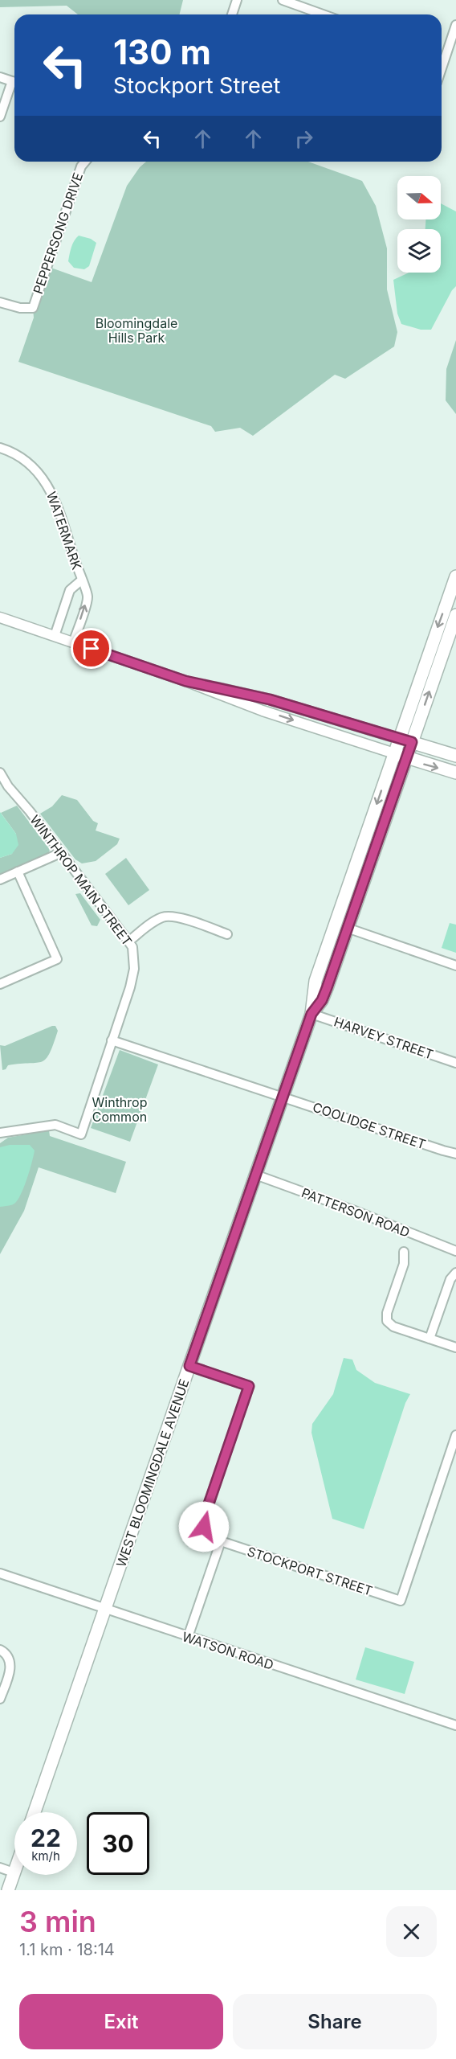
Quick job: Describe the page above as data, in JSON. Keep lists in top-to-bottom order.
{
  "streets": {
    "main road": ["WEST BLOOMINGDALE AVENUE"],
    "street": [
      "PEPPERSONG DRIVE",
      "WATERMARK",
      "WINTHROP MAIN STREET",
      "HARVEY STREET",
      "COOLIDGE STREET",
      "PATTERSON ROAD",
      "STOCKPORT STREET",
      "WATSON ROAD"
    ]
  },
  "crossings": [
    ["WINTHROP MAIN STREET", "COOLIDGE STREET"],
    ["HARVEY STREET", "WEST BLOOMINGDALE AVENUE"],
    ["COOLIDGE STREET", "WEST BLOOMINGDALE AVENUE"],
    ["PATTERSON ROAD", "WEST BLOOMINGDALE AVENUE"],
    ["WEST BLOOMINGDALE AVENUE", "STOCKPORT STREET"],
    ["WEST BLOOMINGDALE AVENUE", "WATSON ROAD"]
  ],
  "parks": ["Bloomingdale Hills Park", "Winthrop Common"],
  "north": "right",
  "page": {
    "turn": ["130 m", "Stockport Street"],
    "speed": "22 km/h",
    "limit": "30",
    "heading": ["3 min", "1.1 km · 18:14"],
    "buttons": ["Exit", "Share"]
  }
}
